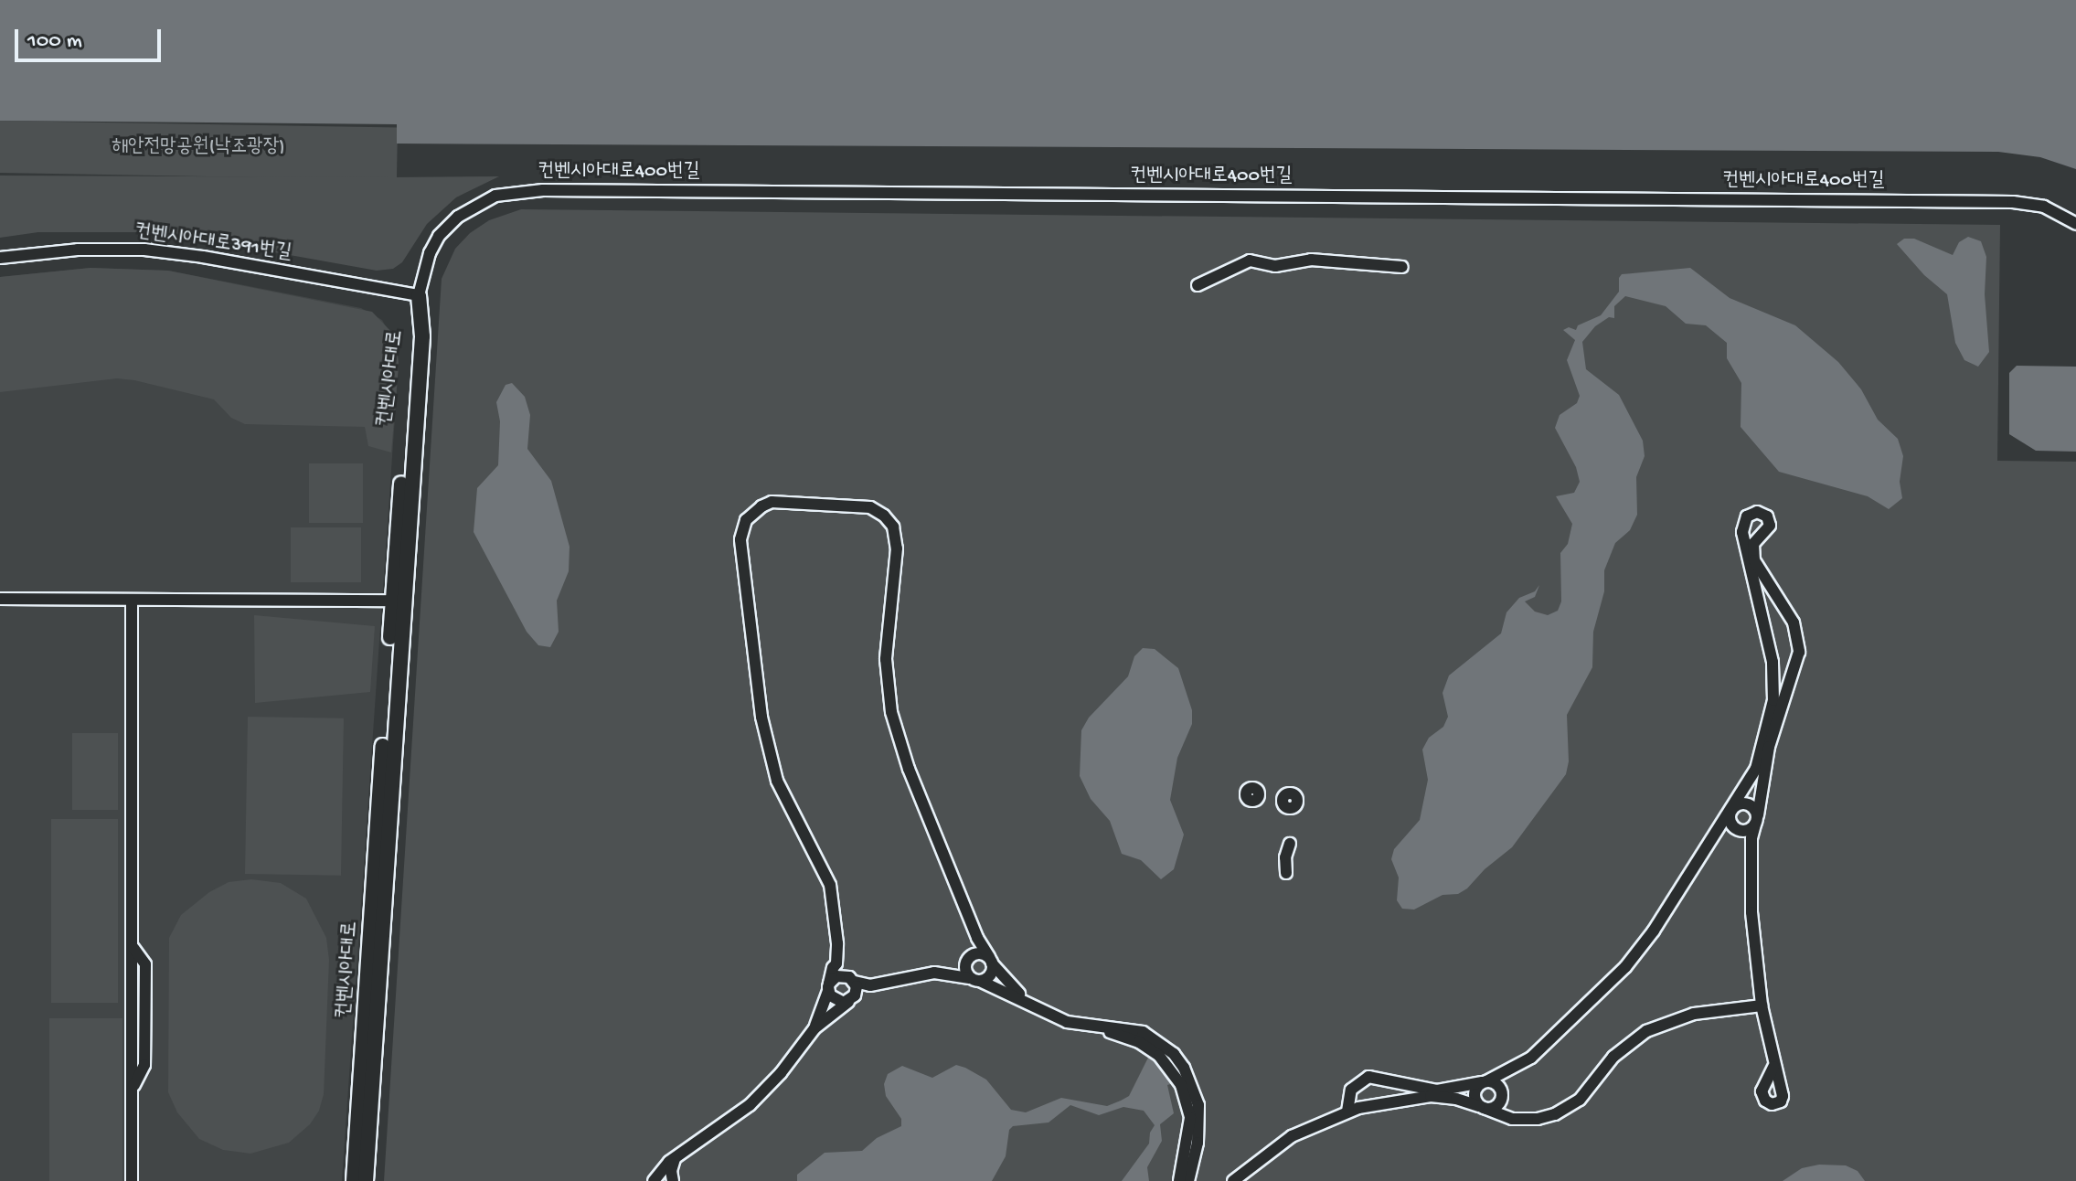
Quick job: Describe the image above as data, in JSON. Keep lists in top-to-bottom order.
{
  "streets": {
    "main road": ["컨벤시아대로"],
    "street": ["컨벤시아대로400번길", "컨벤시아대로391번길"]
  },
  "crossings": [
    ["컨벤시아대로400번길", "컨벤시아대로391번길"]
  ],
  "parks": ["해안전망공원(낙조광장)"],
  "scale_bar": "100 m"
}
